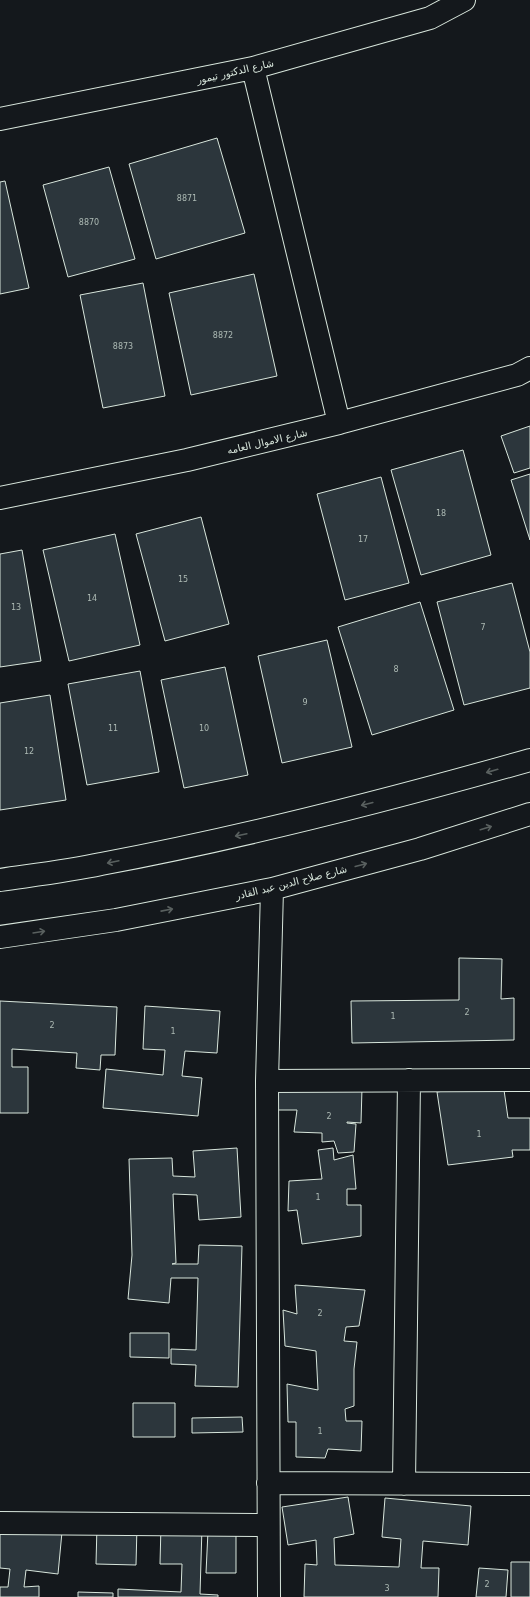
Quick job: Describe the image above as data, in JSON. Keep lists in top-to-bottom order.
{
  "streets": {
    "street": ["شارع الدكتور تيمور", "شارع الاموال العامه", "شارع صلاح الدين عبد القادر"]
  },
  "house_numbers": [
    "8871",
    "8870",
    "8872",
    "8873",
    "18",
    "17",
    "15",
    "14",
    "13",
    "7",
    "8",
    "9",
    "11",
    "10",
    "12",
    "2",
    "1",
    "2",
    "1",
    "2",
    "1",
    "1",
    "2",
    "1",
    "2",
    "3"
  ]
}
